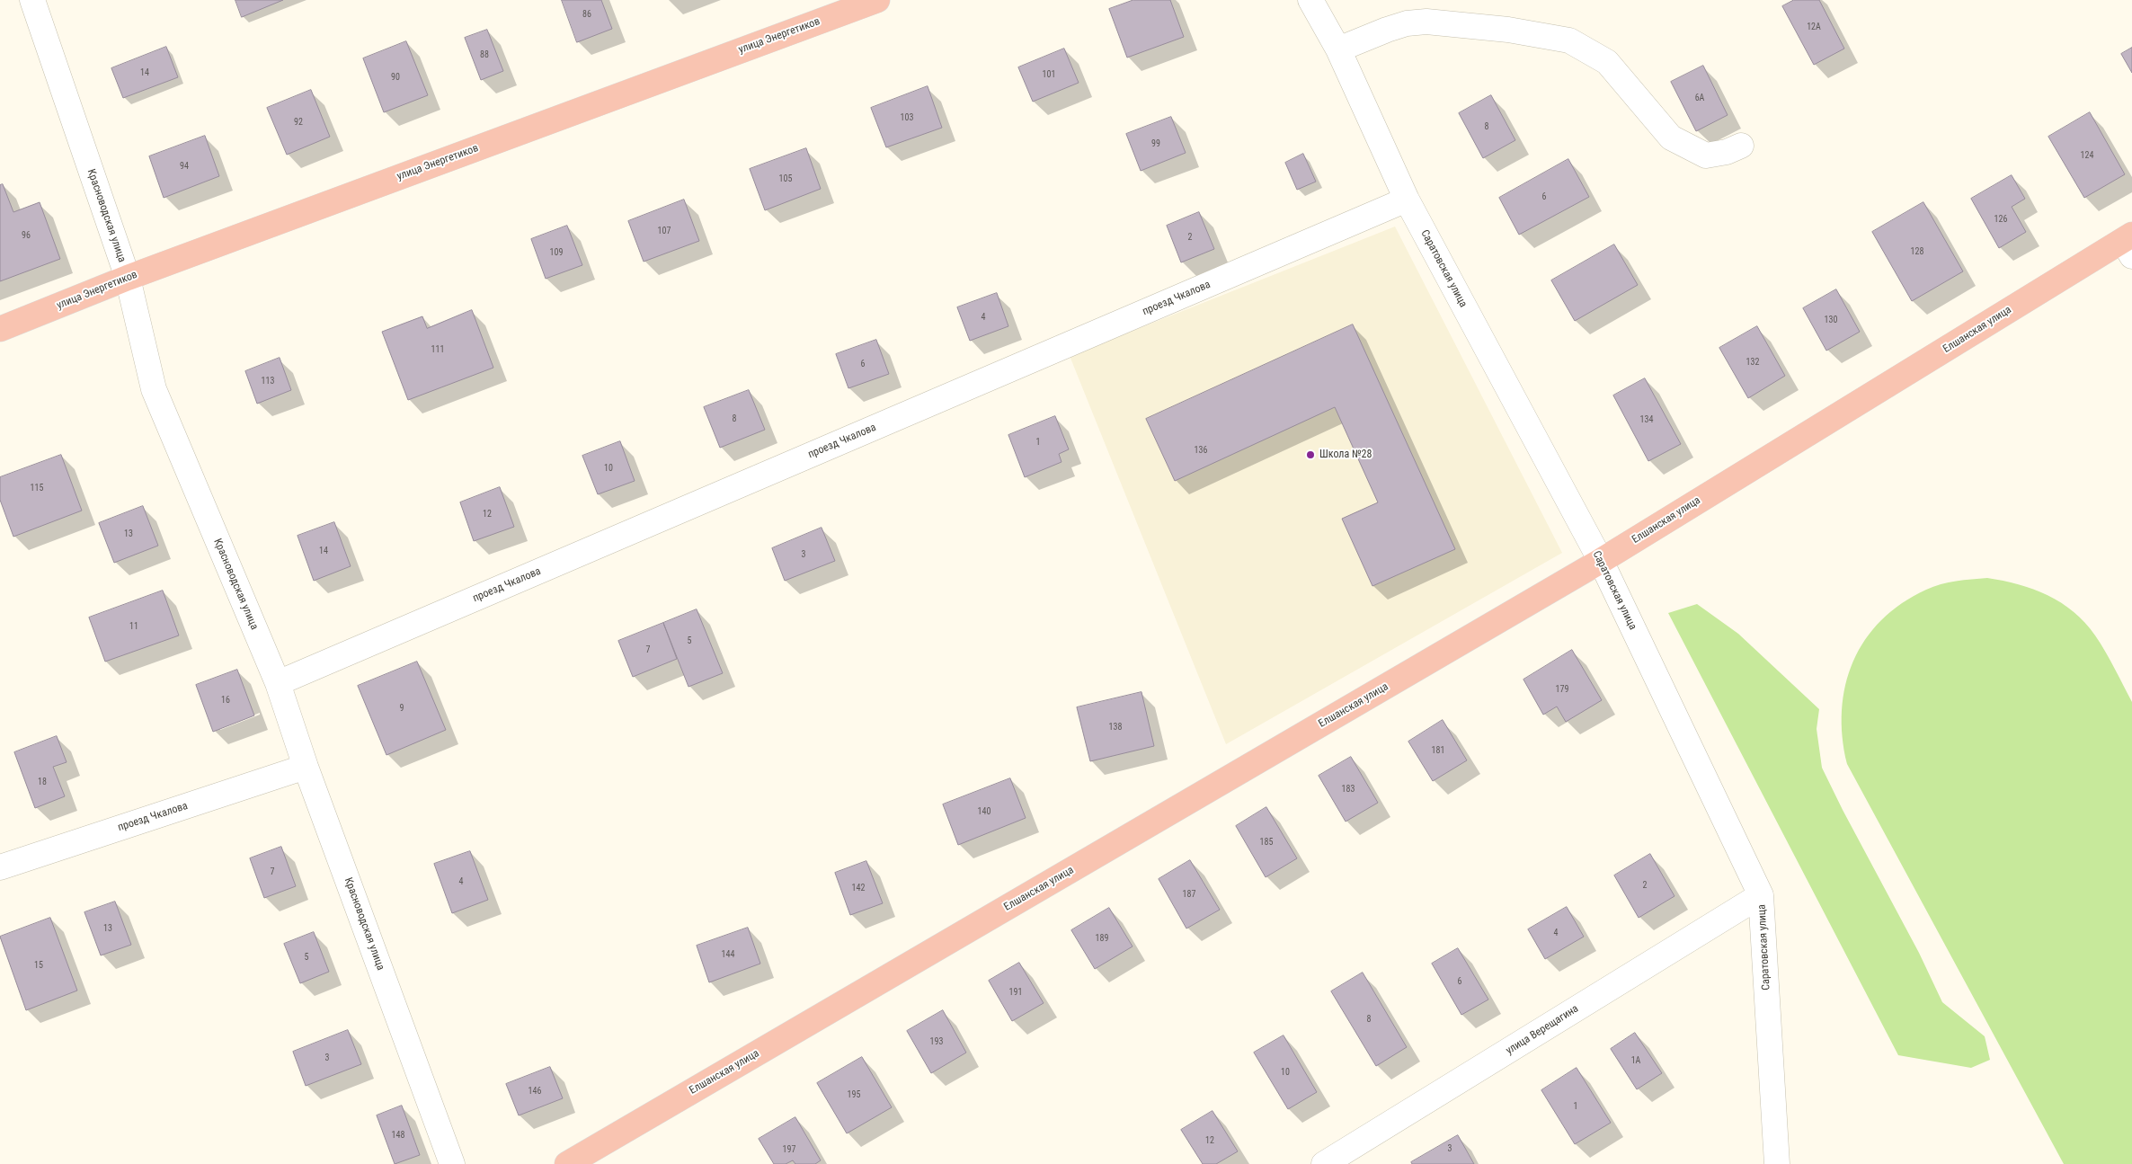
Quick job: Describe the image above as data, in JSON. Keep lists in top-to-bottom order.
{
  "streets": {
    "main road": ["улица Энергетиков", "Елшанская улица"],
    "street": [
      "Красноводская улица",
      "Саратовская улица",
      "проезд Чкалова",
      "улица Верещагина"
    ]
  },
  "crossings": [
    ["улица Энергетиков", "Красноводская улица"],
    ["Красноводская улица", "проезд Чкалова"],
    ["Саратовская улица", "проезд Чкалова"],
    ["Саратовская улица", "Елшанская улица"],
    ["Саратовская улица", "улица Верещагина"]
  ],
  "places": ["Школа №28"],
  "house_numbers": [
    "86",
    "12А",
    "88",
    "14",
    "101",
    "90",
    "6А",
    "103",
    "92",
    "8",
    "99",
    "124",
    "94",
    "105",
    "6",
    "126",
    "107",
    "96",
    "2",
    "128",
    "109",
    "4",
    "130",
    "111",
    "132",
    "6",
    "113",
    "8",
    "134",
    "1",
    "136",
    "10",
    "115",
    "12",
    "13",
    "14",
    "3",
    "11",
    "5",
    "7",
    "179",
    "16",
    "9",
    "138",
    "181",
    "18",
    "183",
    "140",
    "185",
    "7",
    "4",
    "2",
    "142",
    "187",
    "13",
    "4",
    "189",
    "144",
    "5",
    "15",
    "6",
    "191",
    "8",
    "193",
    "3",
    "1А",
    "10",
    "146",
    "195",
    "1",
    "148",
    "12",
    "3",
    "197"
  ]
}
